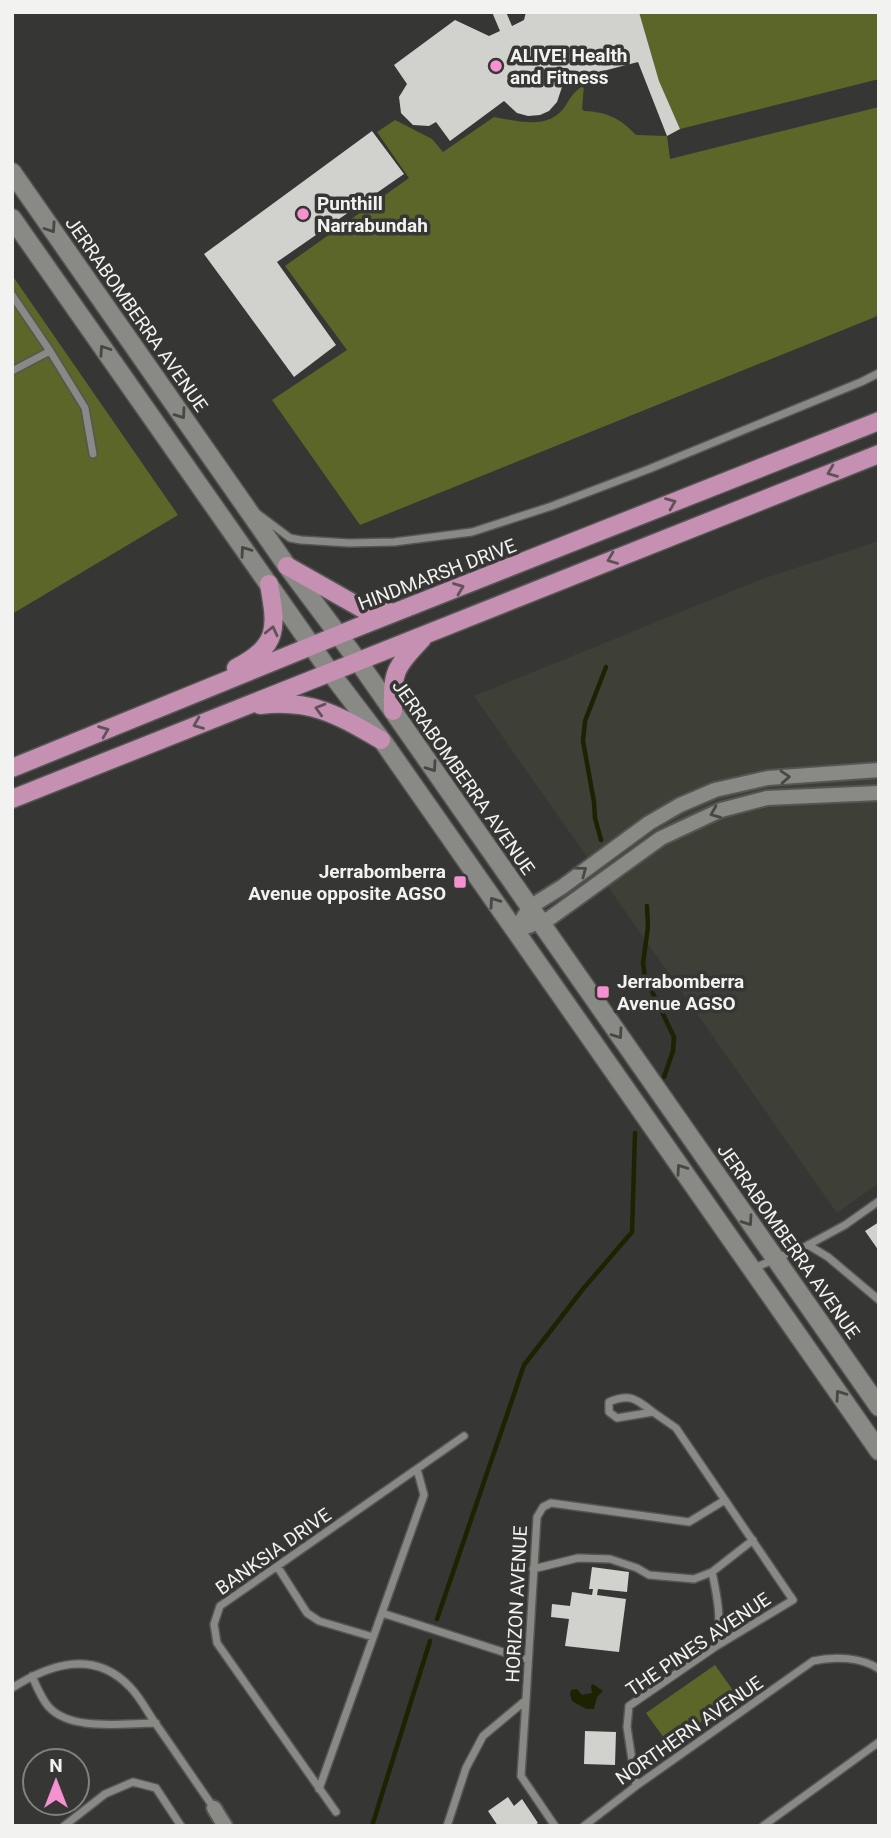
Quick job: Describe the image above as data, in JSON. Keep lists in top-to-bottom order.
{
  "streets": {
    "main road": ["HINDMARSH DRIVE"],
    "street": ["JERRABOMBERRA AVENUE"],
    "lane": [
      "BANKSIA DRIVE",
      "HORIZON AVENUE",
      "THE PINES AVENUE",
      "NORTHERN AVENUE"
    ]
  },
  "crossings": [
    ["JERRABOMBERRA AVENUE", "HINDMARSH DRIVE"],
    ["HORIZON AVENUE", "THE PINES AVENUE"],
    ["THE PINES AVENUE", "NORTHERN AVENUE"]
  ],
  "places": {
    "other": ["ALIVE! Health and Fitness", "Punthill Narrabundah"],
    "transit": ["Jerrabomberra Avenue opposite AGSO", "Jerrabomberra Avenue AGSO"]
  },
  "north": "top"
}
